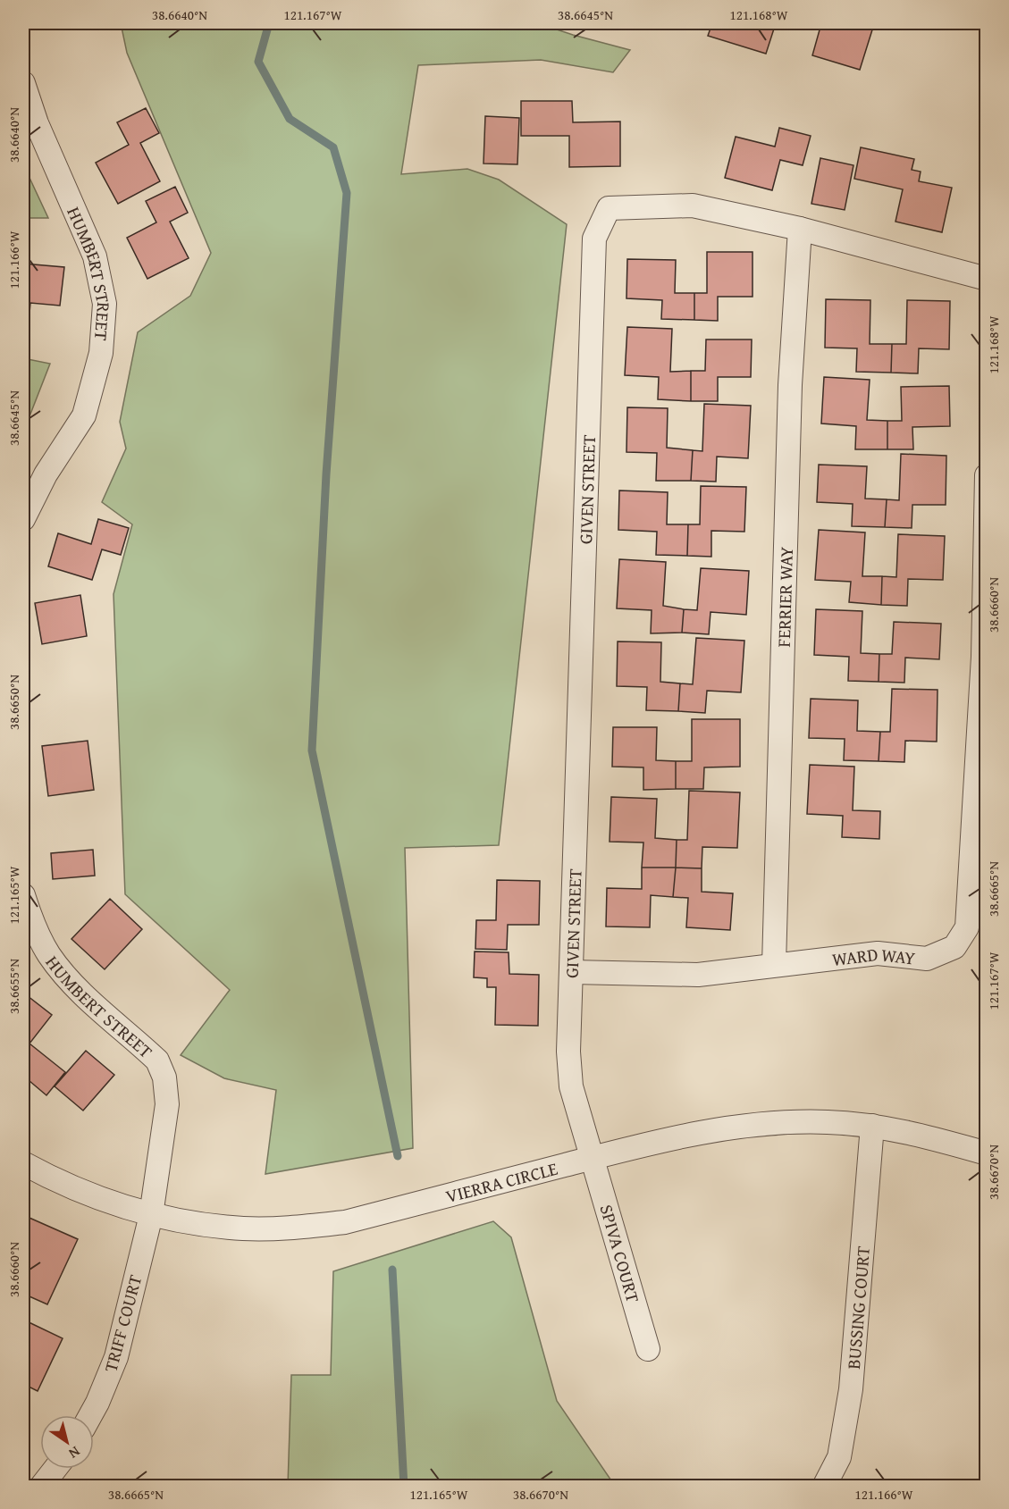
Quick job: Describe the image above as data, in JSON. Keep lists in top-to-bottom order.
{
  "streets": {
    "street": [
      "HUMBERT STREET",
      "GIVEN STREET",
      "FERRIER WAY",
      "WARD WAY",
      "VIERRA CIRCLE",
      "SPIVA COURT",
      "BUSSING COURT",
      "TRIFF COURT"
    ]
  },
  "crossings": [
    ["HUMBERT STREET", "VIERRA CIRCLE"],
    ["HUMBERT STREET", "TRIFF COURT"],
    ["GIVEN STREET", "FERRIER WAY"],
    ["GIVEN STREET", "WARD WAY"],
    ["GIVEN STREET", "VIERRA CIRCLE"],
    ["GIVEN STREET", "SPIVA COURT"],
    ["FERRIER WAY", "WARD WAY"],
    ["VIERRA CIRCLE", "SPIVA COURT"],
    ["VIERRA CIRCLE", "BUSSING COURT"],
    ["VIERRA CIRCLE", "TRIFF COURT"]
  ],
  "north": "bottom right",
  "coordinates": [
    "38.6640°N",
    "121.167°W",
    "38.6645°N",
    "121.168°W",
    "121.166°W",
    "38.6660°N",
    "38.6650°N",
    "38.6665°N",
    "121.165°W",
    "38.6655°N",
    "38.6670°N"
  ]
}
